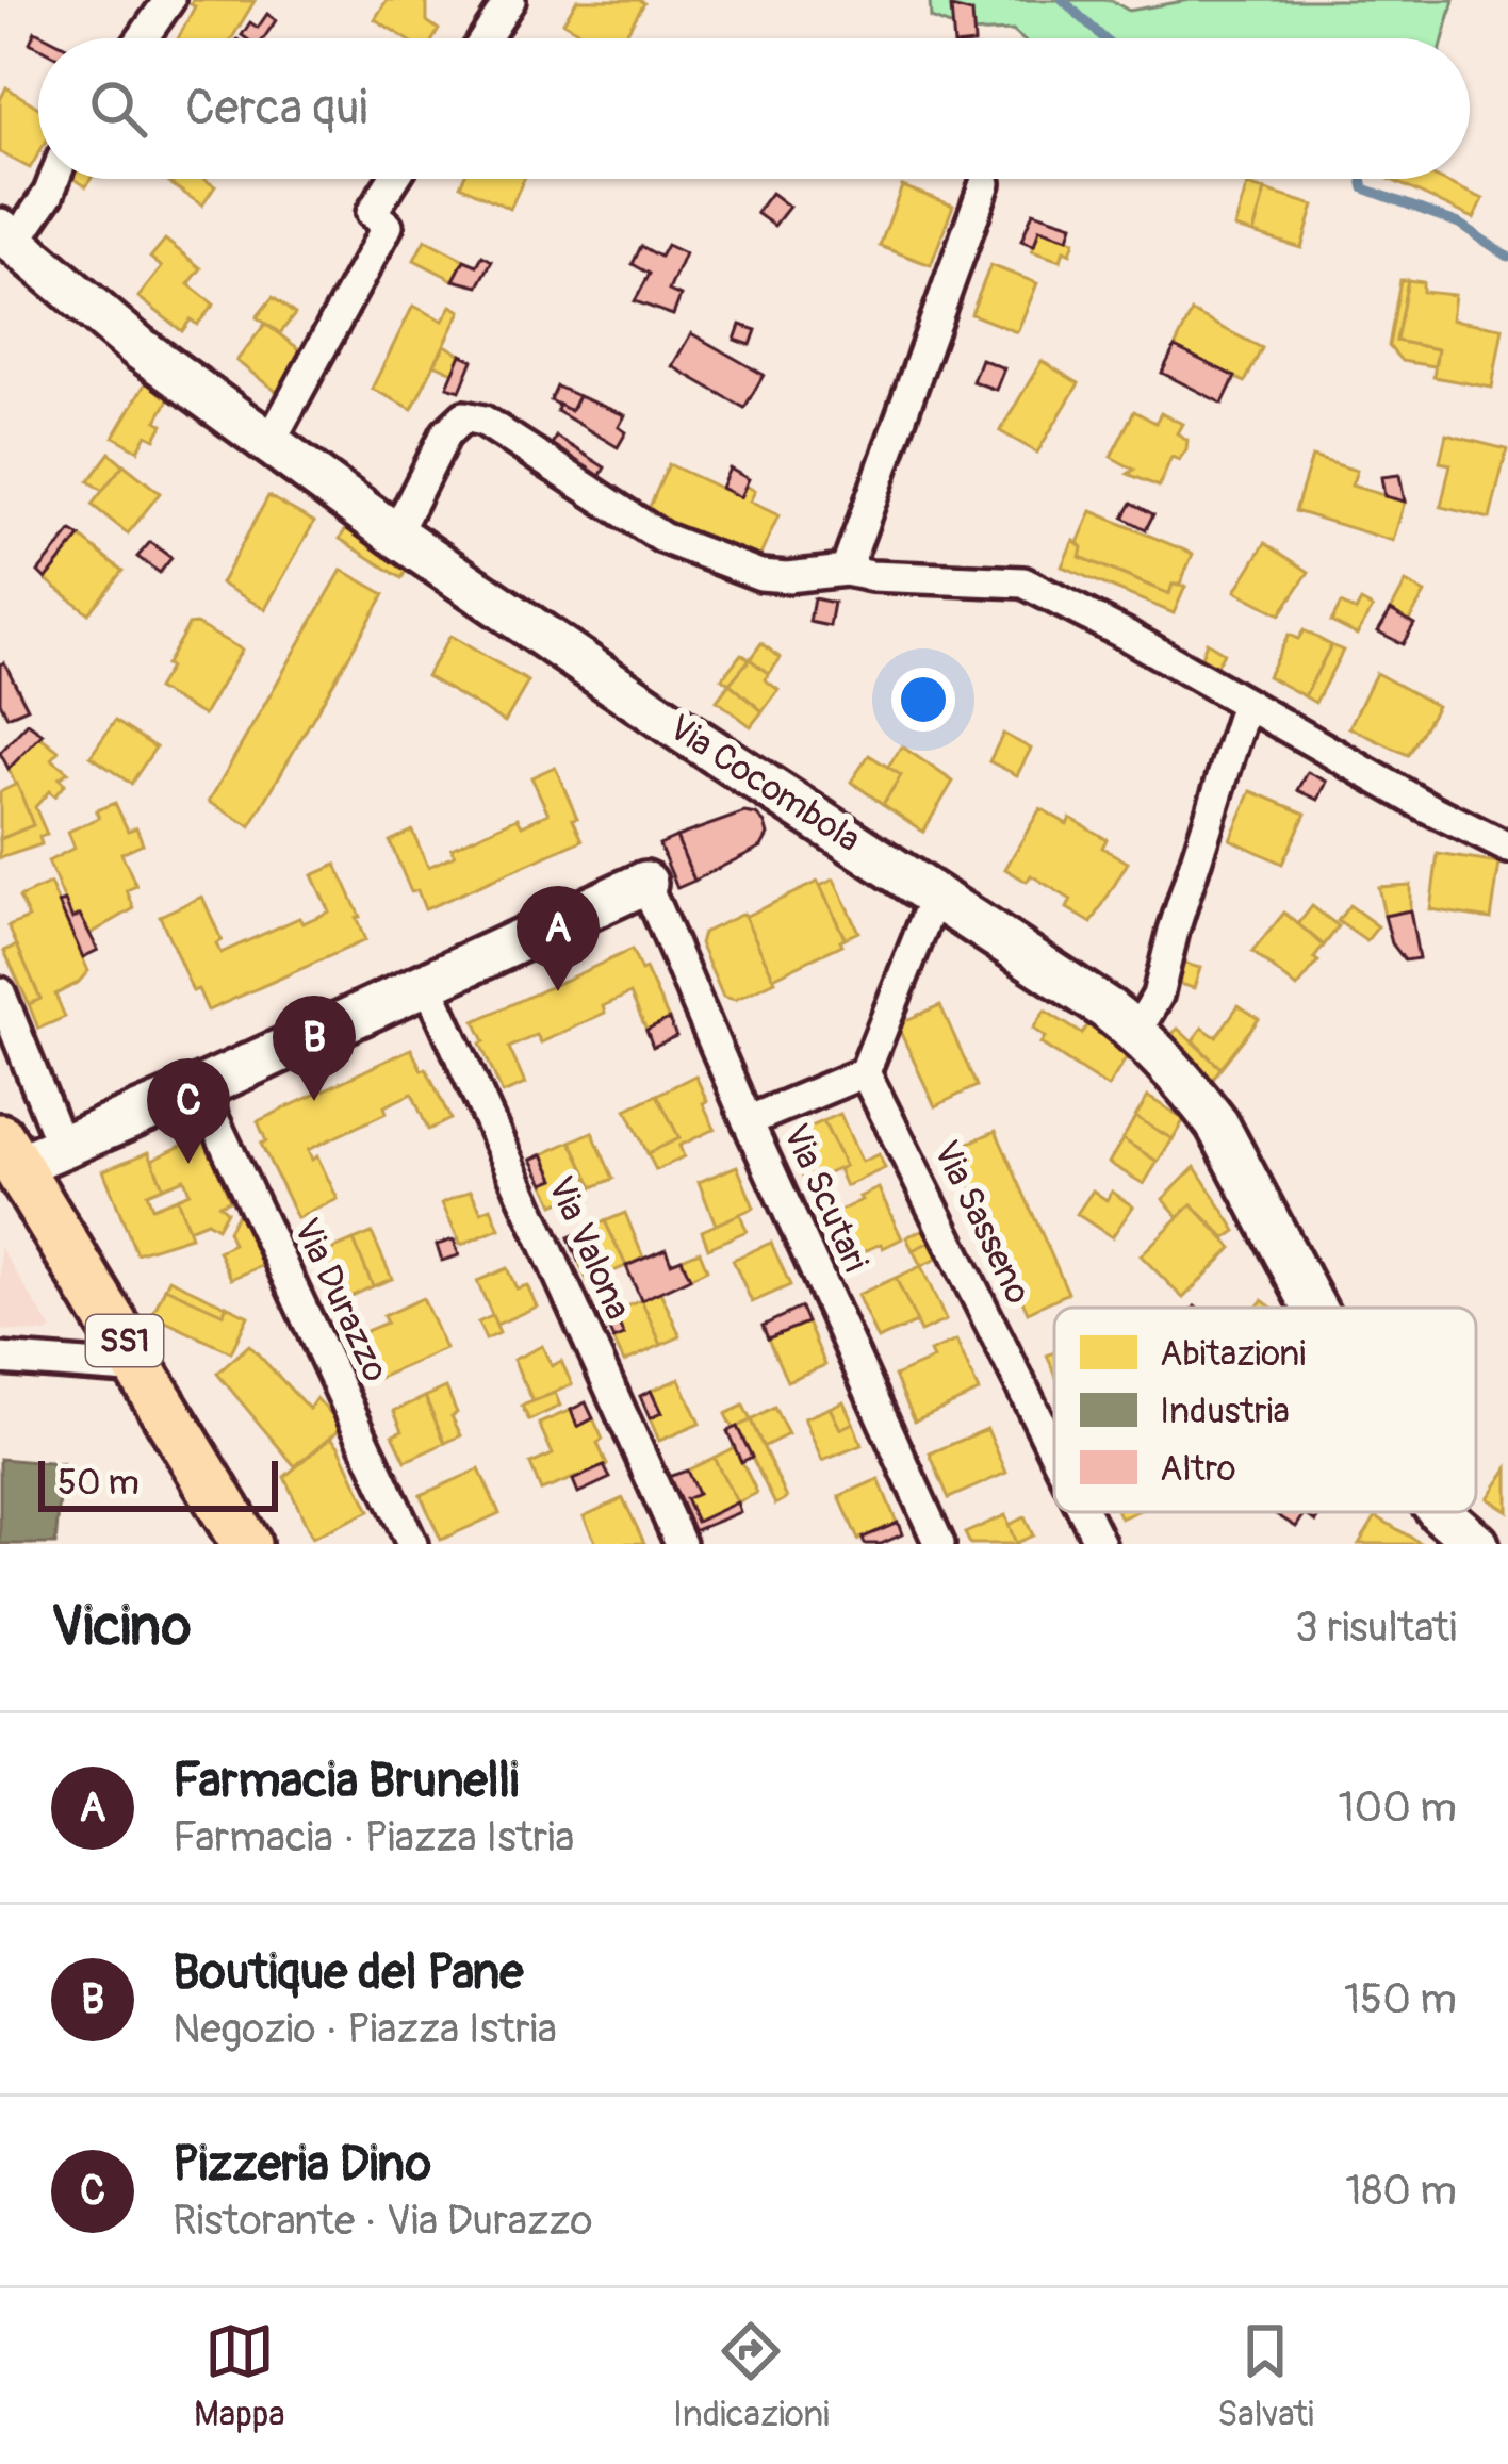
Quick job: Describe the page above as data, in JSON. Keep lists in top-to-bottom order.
{
  "streets": {
    "main road": ["SS1"],
    "street": [
      "Via Cocombola",
      "Via Scutari",
      "Via Sasseno",
      "Via Valona",
      "Via Durazzo"
    ]
  },
  "legend": ["Abitazioni", "Industria", "Altro"],
  "scale_bar": "50 m",
  "page": {
    "search": "Cerca qui",
    "pins": ["A", "B", "C"],
    "scale": "50 m",
    "heading": ["Vicino", "3 risultati"],
    "list": [
      {
        "mark": "A",
        "name": "Farmacia Brunelli",
        "note": "Farmacia · Piazza Istria",
        "value": "100 m"
      },
      {
        "mark": "B",
        "name": "Boutique del Pane",
        "note": "Negozio · Piazza Istria",
        "value": "150 m"
      },
      {
        "mark": "C",
        "name": "Pizzeria Dino",
        "note": "Ristorante · Via Durazzo",
        "value": "180 m"
      }
    ],
    "nav": ["Mappa", "Indicazioni", "Salvati"]
  }
}
